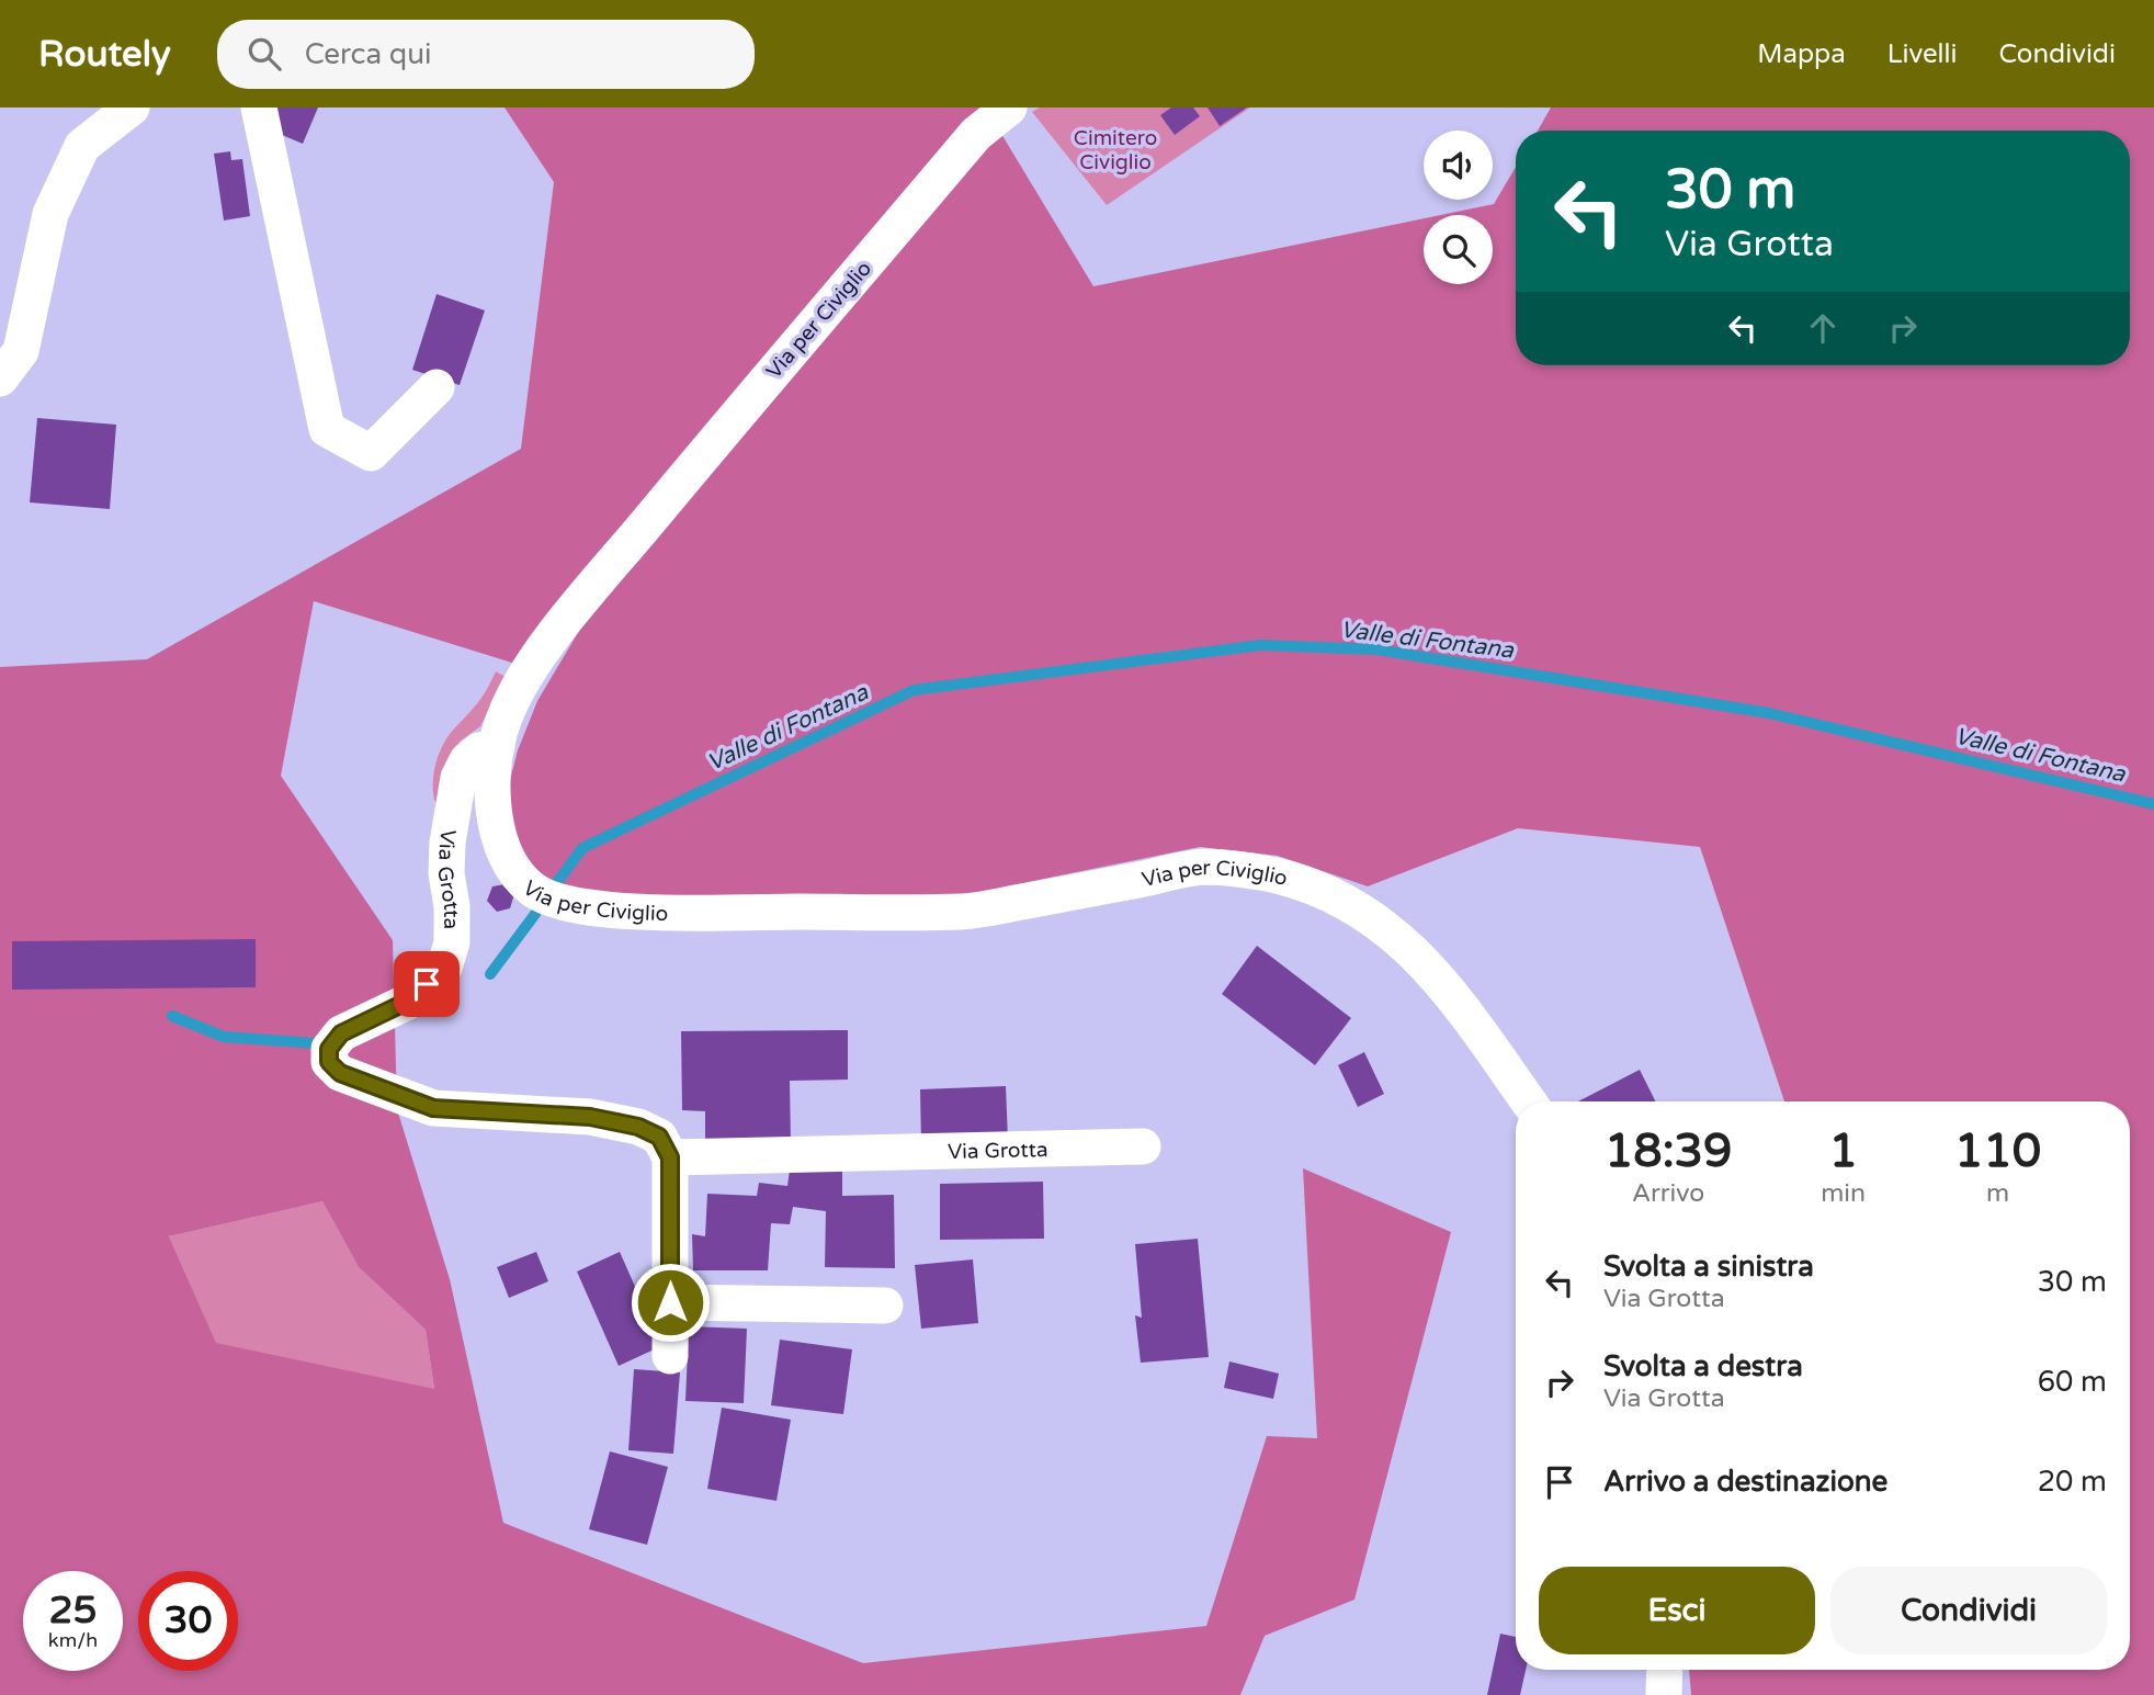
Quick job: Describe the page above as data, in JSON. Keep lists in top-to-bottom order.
{
  "streets": {
    "street": ["Via per Civiglio", "Via Grotta"]
  },
  "crossings": [
    ["Via per Civiglio", "Via Grotta"]
  ],
  "water": ["Valle di Fontana"],
  "parks": ["Cimitero Civiglio"],
  "page": {
    "header": "Routely",
    "search": "Cerca qui",
    "nav": ["Mappa", "Livelli", "Condividi"],
    "turn": ["30 m", "Via Grotta"],
    "eta": [
      "18:39",
      "Arrivo",
      "1",
      "min",
      "110",
      "m"
    ],
    "list": [
      {
        "name": "Svolta a sinistra",
        "note": "Via Grotta",
        "value": "30 m"
      },
      {
        "name": "Svolta a destra",
        "note": "Via Grotta",
        "value": "60 m"
      },
      {
        "name": "Arrivo a destinazione",
        "value": "20 m"
      }
    ],
    "buttons": ["Esci", "Condividi"],
    "speed": "25 km/h",
    "limit": "30"
  }
}
